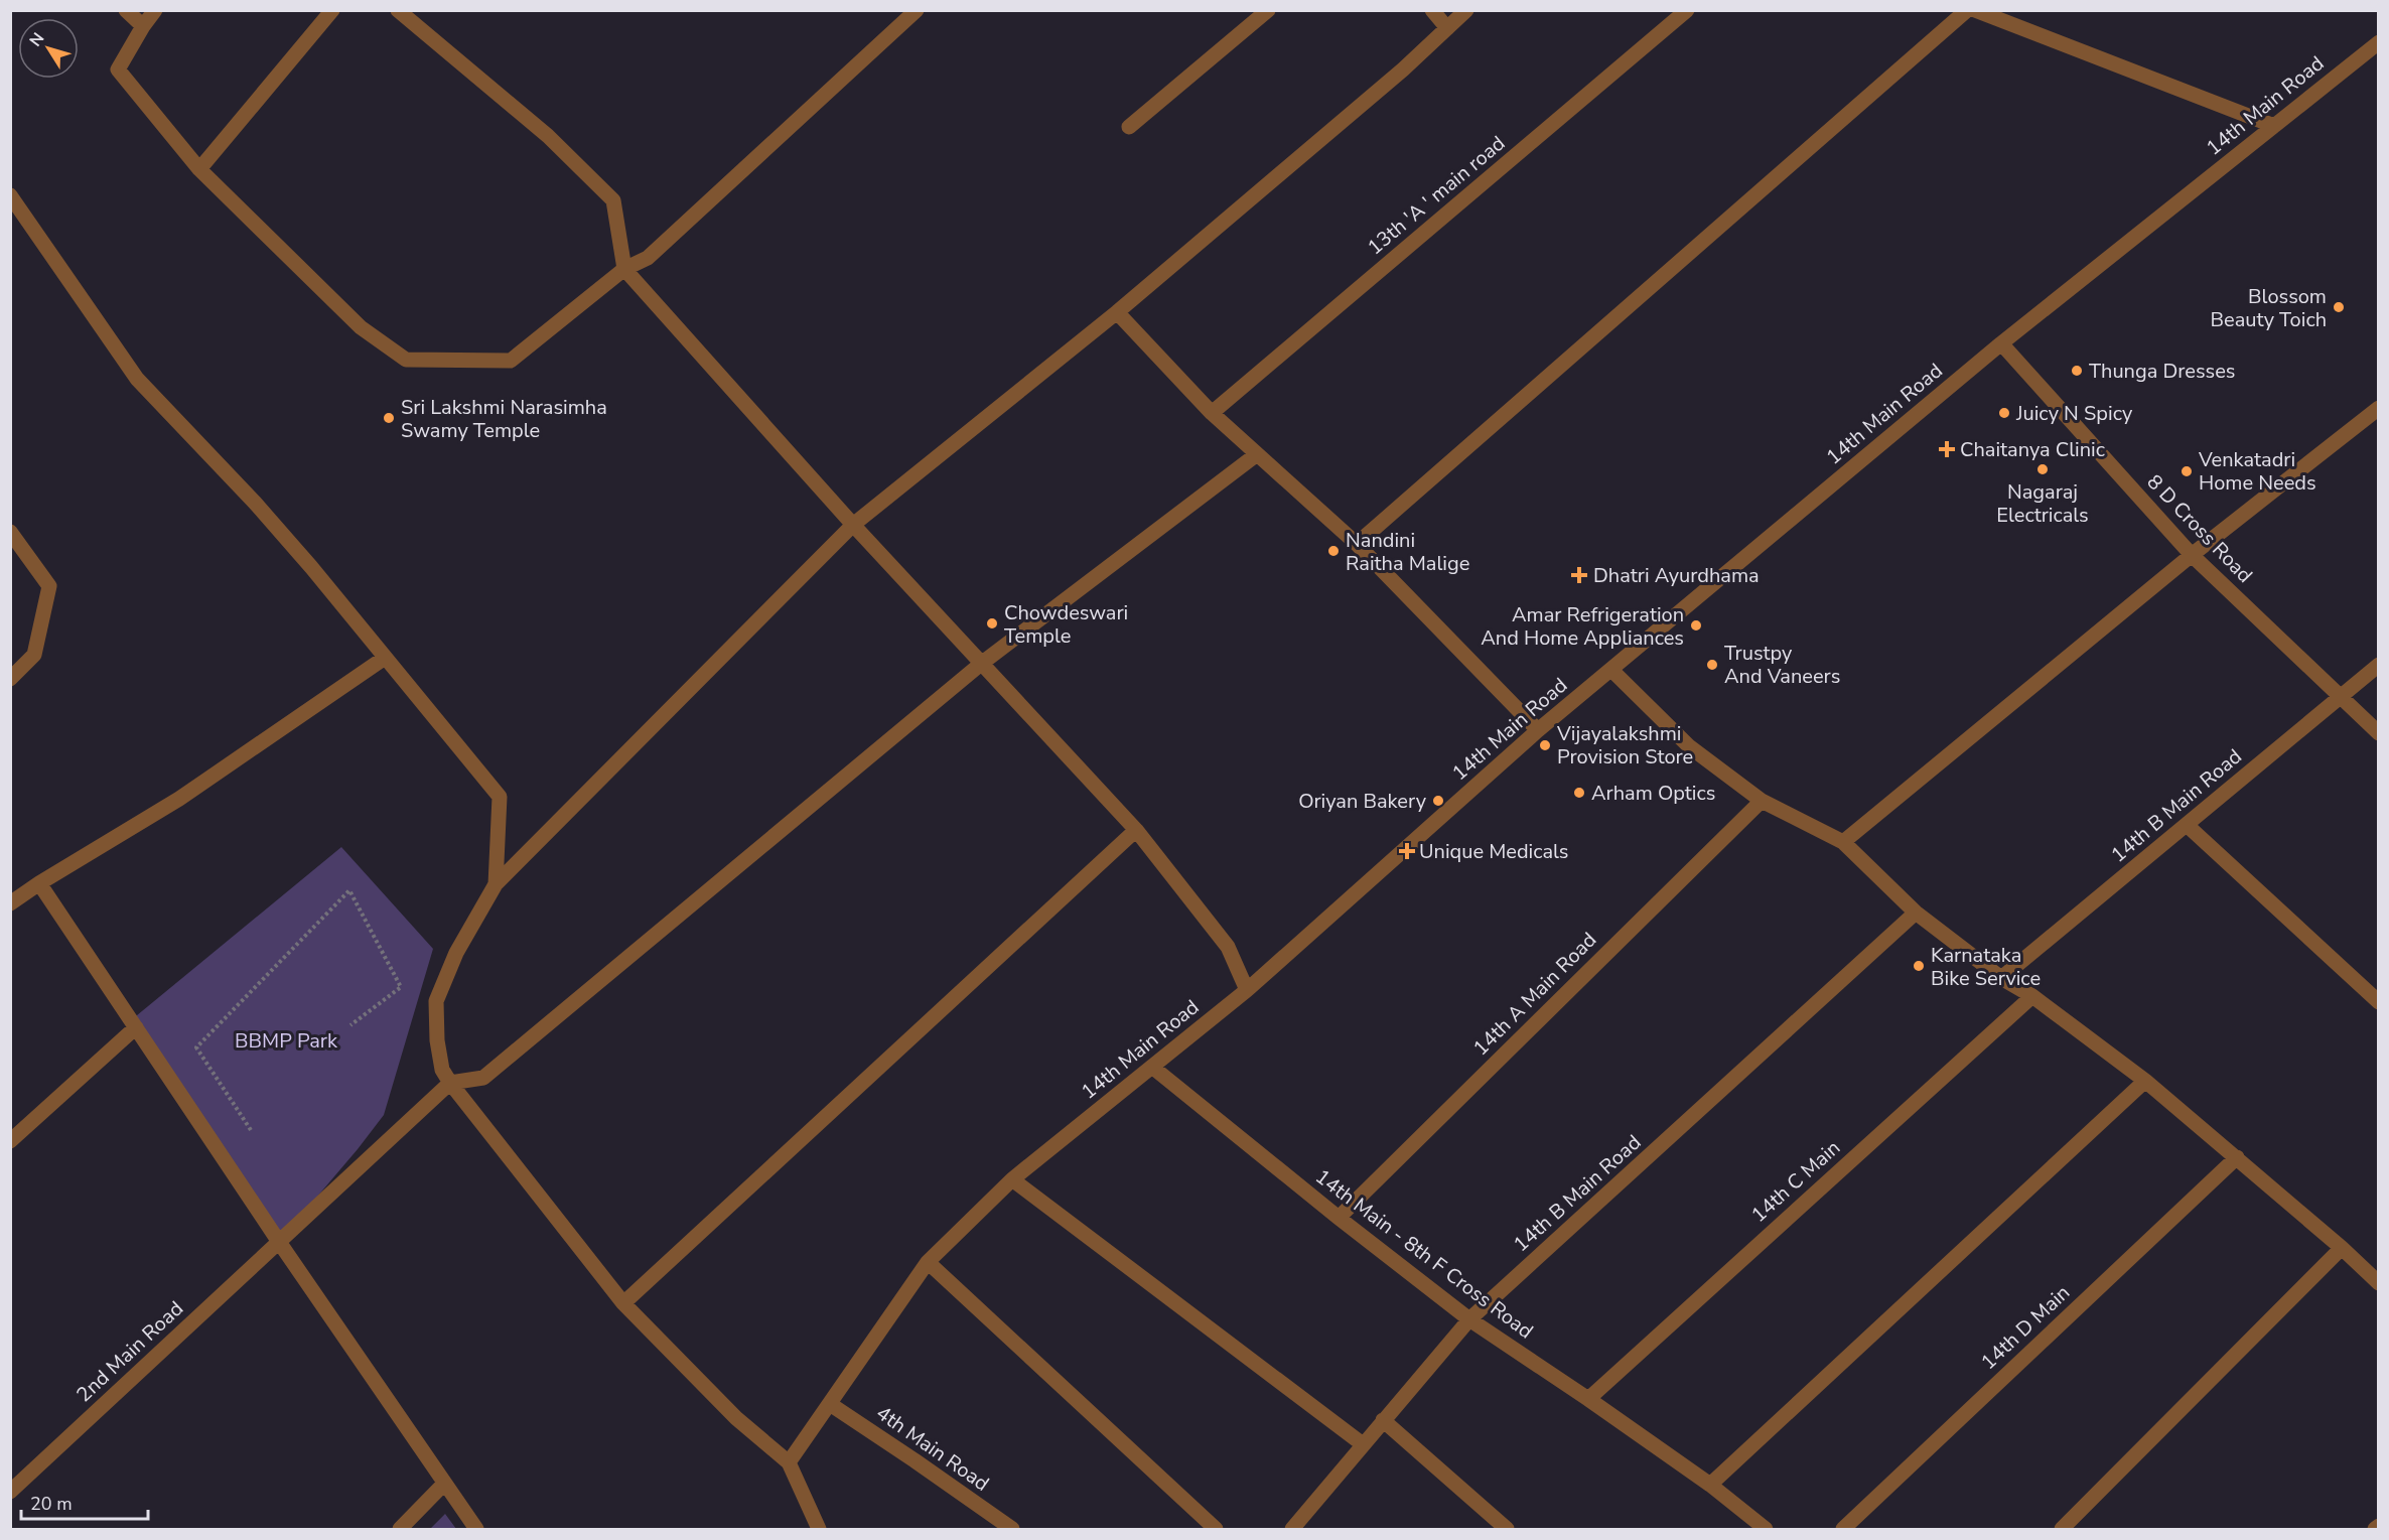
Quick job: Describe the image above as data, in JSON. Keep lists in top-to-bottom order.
{
  "streets": {
    "street": [
      "14th Main Road",
      "13th 'A ' main road",
      "8 D Cross Road",
      "14th B Main Road",
      "14th A Main Road",
      "14th C Main",
      "14th Main - 8th F Cross Road",
      "14th D Main",
      "2nd Main Road",
      "4th Main Road"
    ]
  },
  "crossings": [
    ["14th Main Road", "8 D Cross Road"],
    ["14th Main Road", "14th Main - 8th F Cross Road"],
    ["14th Main Road", "4th Main Road"],
    ["8 D Cross Road", "14th B Main Road"],
    ["14th B Main Road", "14th Main - 8th F Cross Road"],
    ["14th A Main Road", "14th Main - 8th F Cross Road"],
    ["14th C Main", "14th Main - 8th F Cross Road"]
  ],
  "parks": ["BBMP Park"],
  "places": {
    "other": [
      "Blossom Beauty Toich",
      "Thunga Dresses",
      "Juicy N Spicy",
      "Sri Lakshmi Narasimha Swamy Temple",
      "Nagaraj Electricals",
      "Venkatadri Home Needs",
      "Nandini Raitha Malige",
      "Chowdeswari Temple",
      "Amar Refrigeration And Home Appliances",
      "Trustpy And Vaneers",
      "Vijayalakshmi Provision Store",
      "Arham Optics",
      "Oriyan Bakery",
      "Karnataka Bike Service"
    ],
    "health": ["Chaitanya Clinic", "Dhatri Ayurdhama", "Unique Medicals"]
  },
  "scale_bar": "20 m",
  "north": "top left"
}
